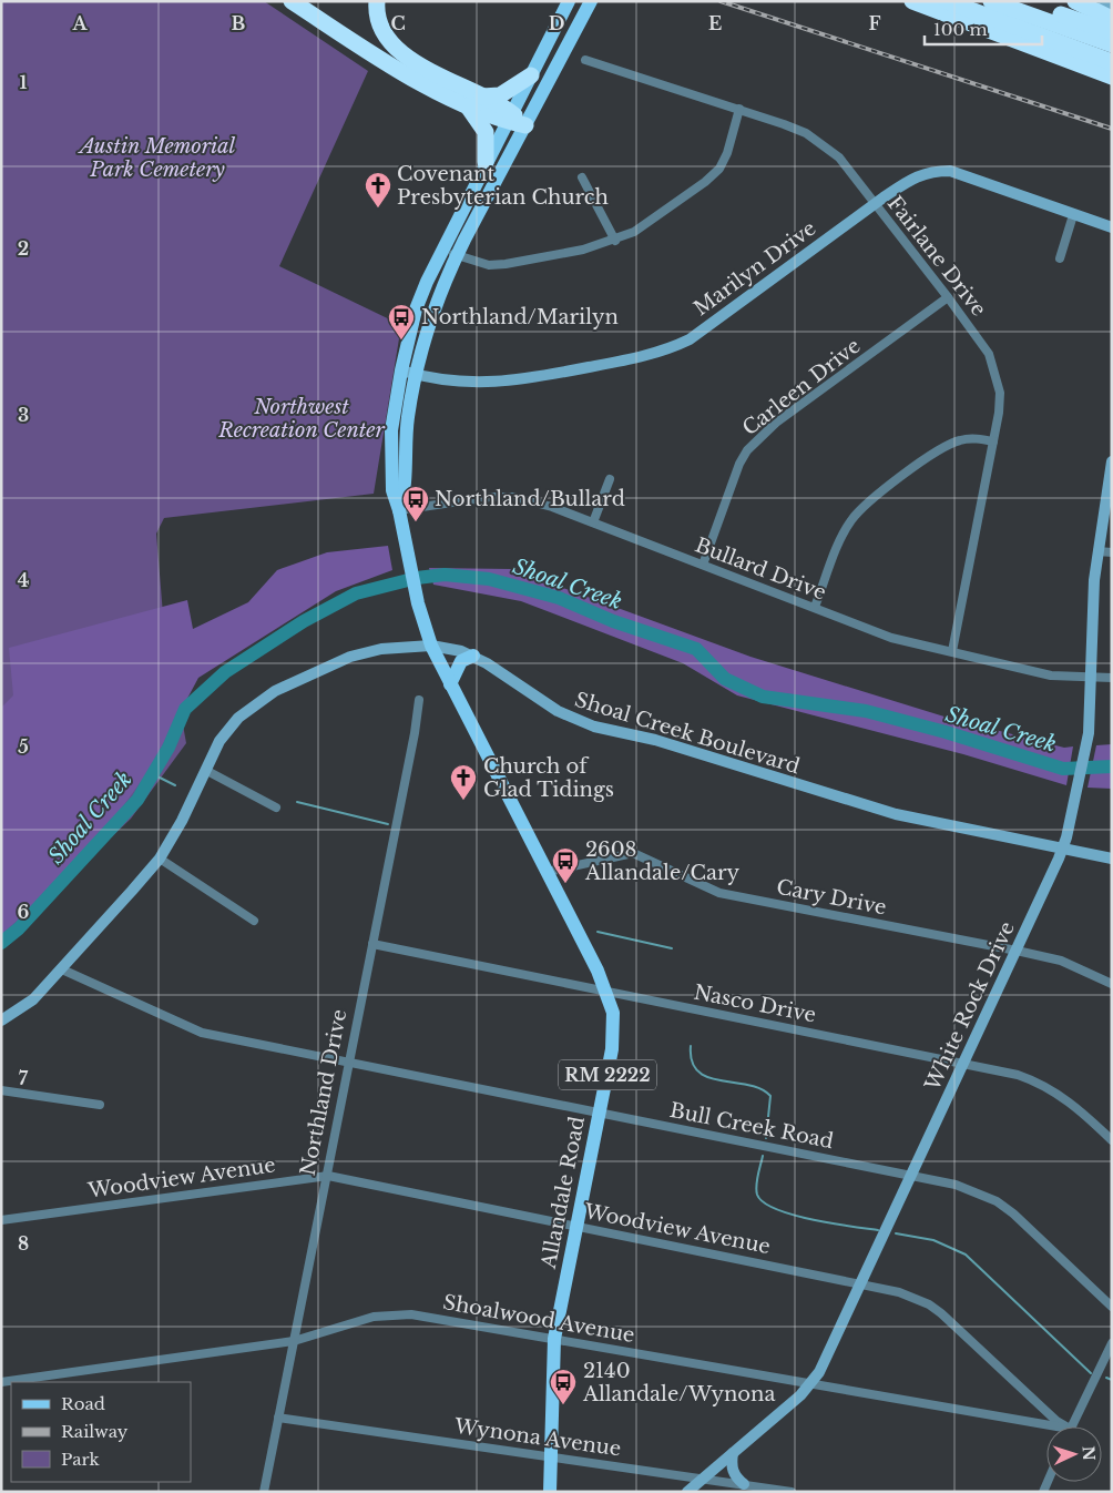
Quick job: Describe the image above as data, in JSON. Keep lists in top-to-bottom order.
{
  "streets": {
    "main road": ["RM 2222", "Allandale Road"],
    "street": [
      "Fairlane Drive",
      "Marilyn Drive",
      "Carleen Drive",
      "Bullard Drive",
      "Shoal Creek Boulevard",
      "Cary Drive",
      "Nasco Drive",
      "White Rock Drive",
      "Northland Drive",
      "Bull Creek Road",
      "Woodview Avenue",
      "Shoalwood Avenue",
      "Wynona Avenue"
    ]
  },
  "crossings": [
    ["Fairlane Drive", "Marilyn Drive"],
    ["Fairlane Drive", "Carleen Drive"],
    ["Fairlane Drive", "Bullard Drive"],
    ["Marilyn Drive", "RM 2222"],
    ["Carleen Drive", "Bullard Drive"],
    ["Bullard Drive", "White Rock Drive"],
    ["Bullard Drive", "RM 2222"],
    ["Shoal Creek Boulevard", "White Rock Drive"],
    ["Shoal Creek Boulevard", "RM 2222"],
    ["Shoal Creek Boulevard", "Bull Creek Road"],
    ["Shoal Creek Boulevard", "Allandale Road"],
    ["Cary Drive", "White Rock Drive"],
    ["Cary Drive", "Allandale Road"],
    ["Nasco Drive", "White Rock Drive"],
    ["Nasco Drive", "Northland Drive"],
    ["Nasco Drive", "Allandale Road"],
    ["White Rock Drive", "Bull Creek Road"],
    ["White Rock Drive", "Woodview Avenue"],
    ["White Rock Drive", "Shoalwood Avenue"],
    ["White Rock Drive", "Wynona Avenue"],
    ["RM 2222", "Allandale Road"],
    ["Northland Drive", "Bull Creek Road"],
    ["Northland Drive", "Woodview Avenue"],
    ["Northland Drive", "Shoalwood Avenue"],
    ["Northland Drive", "Wynona Avenue"],
    ["Bull Creek Road", "Allandale Road"],
    ["Woodview Avenue", "Allandale Road"],
    ["Allandale Road", "Shoalwood Avenue"],
    ["Allandale Road", "Wynona Avenue"]
  ],
  "water": ["Shoal Creek"],
  "parks": ["Austin Memorial Park Cemetery", "Northwest Recreation Center"],
  "places": {
    "church": ["Covenant Presbyterian Church", "Church of Glad Tidings"],
    "bus stop": [
      "Northland/Marilyn",
      "Northland/Bullard",
      "2608 Allandale/Cary",
      "2140 Allandale/Wynona"
    ]
  },
  "legend": ["Road", "Railway", "Park"],
  "scale_bar": "100 m",
  "north": "right",
  "grid": {
    "columns": [
      "A",
      "B",
      "C",
      "D",
      "E",
      "F"
    ],
    "rows": [
      "1",
      "2",
      "3",
      "4",
      "5",
      "6",
      "7",
      "8"
    ]
  }
}
